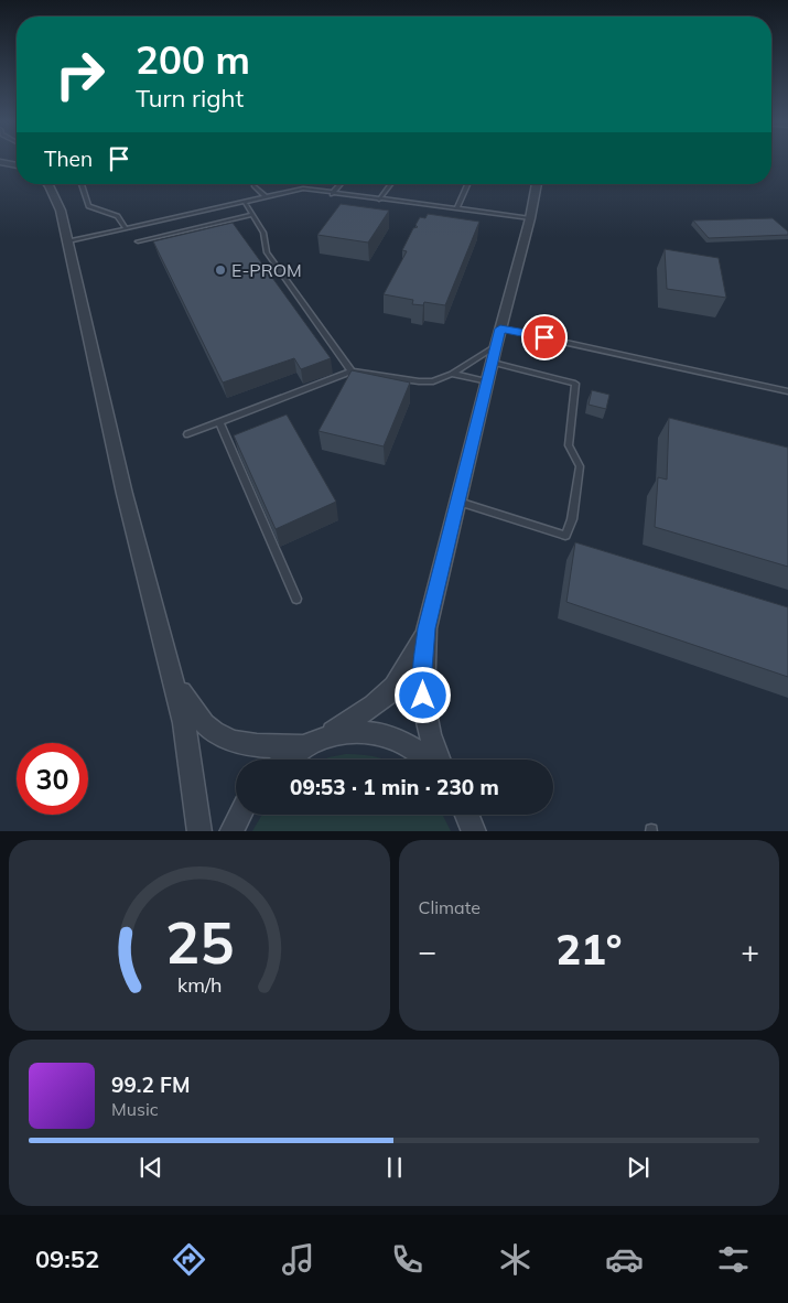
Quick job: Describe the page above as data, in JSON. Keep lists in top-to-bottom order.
{
  "places": ["E-PROM"],
  "page": {
    "turn": ["200 m", "Turn right"],
    "then": "Then",
    "limit": "30",
    "trip": "09:53 · 1 min · 230 m",
    "tile": "Climate",
    "heat": ["−", "21°", "+"],
    "song": ["99.2 FM", "Music"],
    "tabs": "09:52",
    "gauge": ["25", "km/h"]
  }
}
